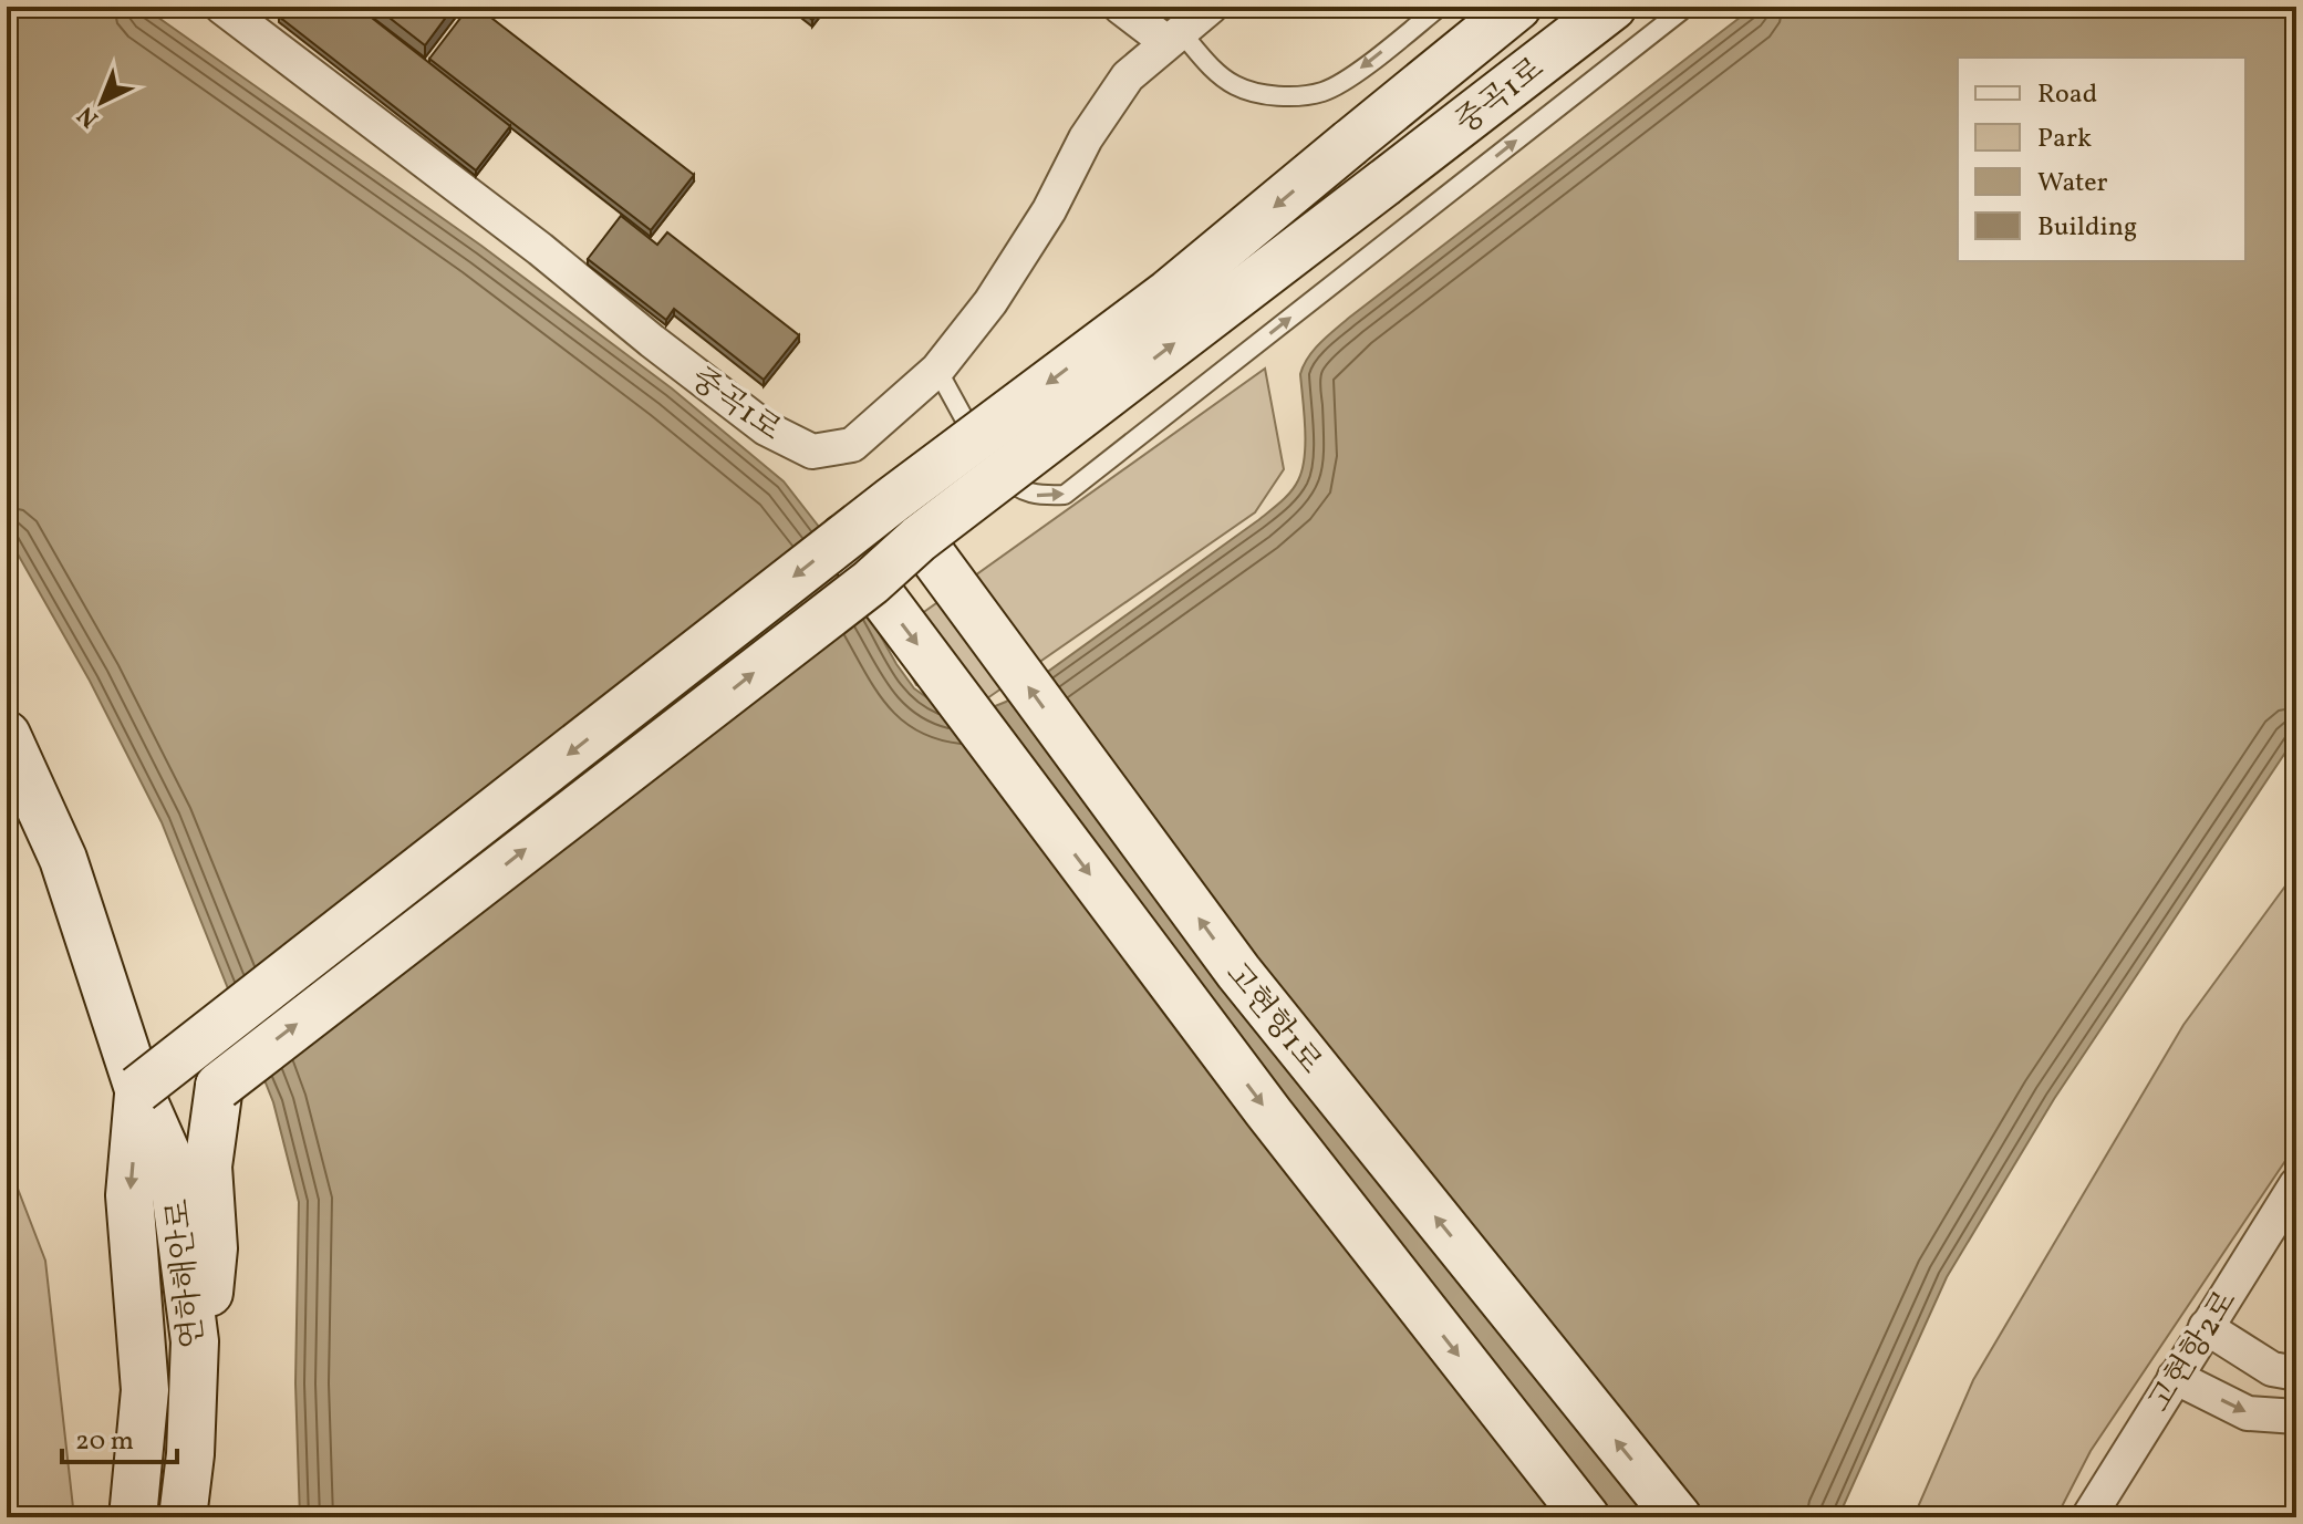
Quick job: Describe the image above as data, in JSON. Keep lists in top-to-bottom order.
{
  "streets": {
    "street": [
      "중곡1로",
      "고현항1로",
      "연하해안로",
      "고현항2로"
    ]
  },
  "crossings": [
    ["중곡1로", "고현항1로"],
    ["중곡1로", "연하해안로"]
  ],
  "legend": [
    "Road",
    "Park",
    "Water",
    "Building"
  ],
  "scale_bar": "20 m",
  "north": "bottom left"
}
